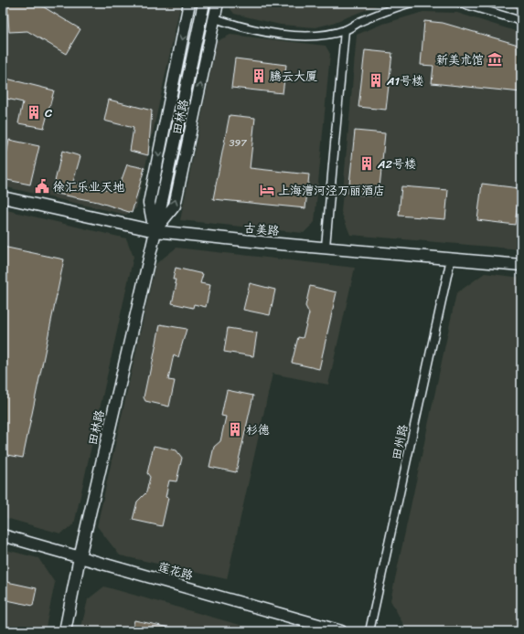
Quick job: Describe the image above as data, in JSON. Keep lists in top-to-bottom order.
{
  "streets": {
    "street": [
      "田林路",
      "古美路",
      "田州路",
      "莲花路"
    ]
  },
  "crossings": [
    ["田林路", "古美路"],
    ["田林路", "莲花路"],
    ["古美路", "田州路"]
  ],
  "places": {
    "museum": ["新美术馆"],
    "building": [
      "腾云大厦",
      "A1号楼",
      "C",
      "A2号楼",
      "杉德"
    ],
    "public building": ["徐汇乐业天地"],
    "hotel": ["上海漕河泾万丽酒店"]
  },
  "house_numbers": ["397"]
}
